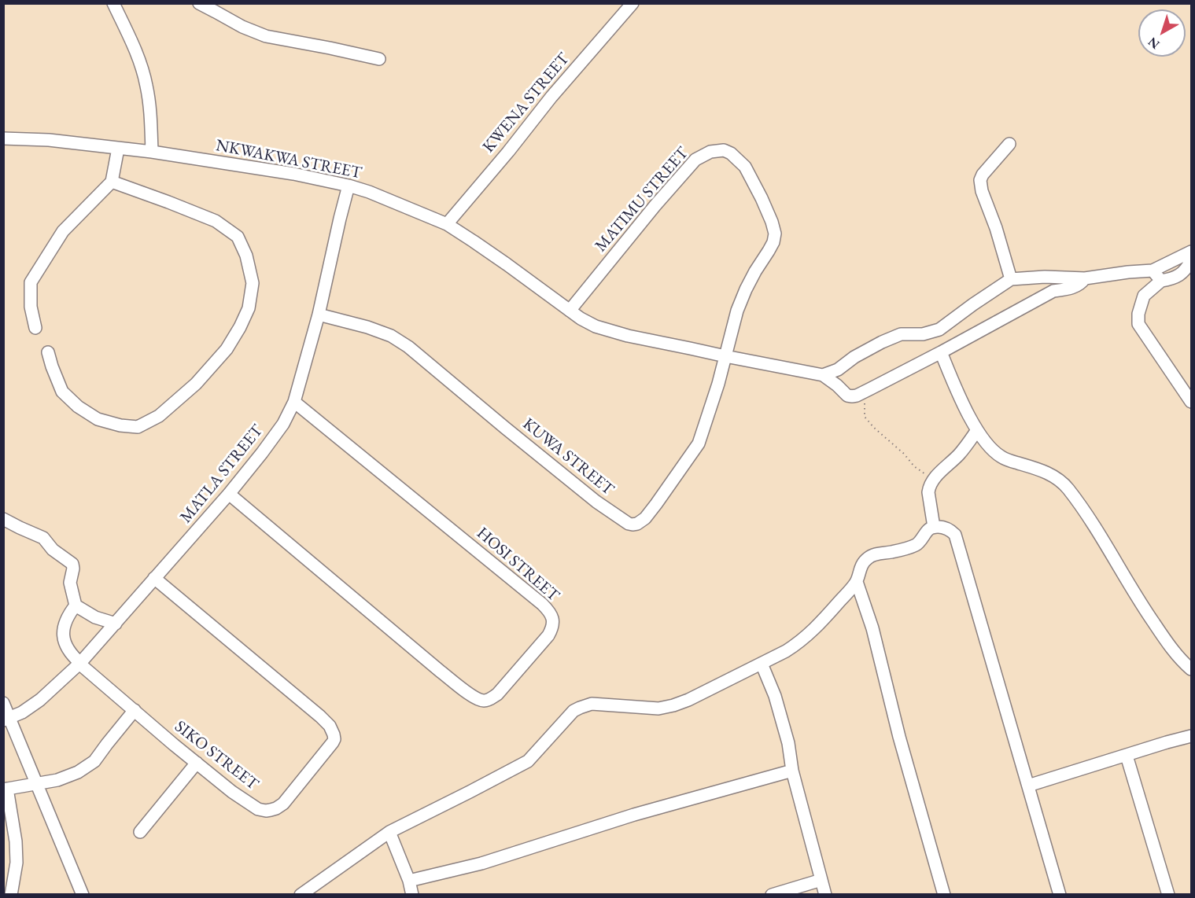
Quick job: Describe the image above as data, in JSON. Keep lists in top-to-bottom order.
{
  "streets": {
    "street": [
      "KWENA STREET",
      "NKWAKWA STREET",
      "MATIMU STREET",
      "KUWA STREET",
      "MATLA STREET",
      "HOSI STREET",
      "SIKO STREET"
    ]
  },
  "crossings": [
    ["KWENA STREET", "NKWAKWA STREET"],
    ["NKWAKWA STREET", "MATIMU STREET"],
    ["NKWAKWA STREET", "KUWA STREET"],
    ["NKWAKWA STREET", "MATLA STREET"],
    ["MATIMU STREET", "KUWA STREET"],
    ["KUWA STREET", "MATLA STREET"],
    ["MATLA STREET", "HOSI STREET"],
    ["MATLA STREET", "SIKO STREET"]
  ],
  "north": "bottom left"
}
